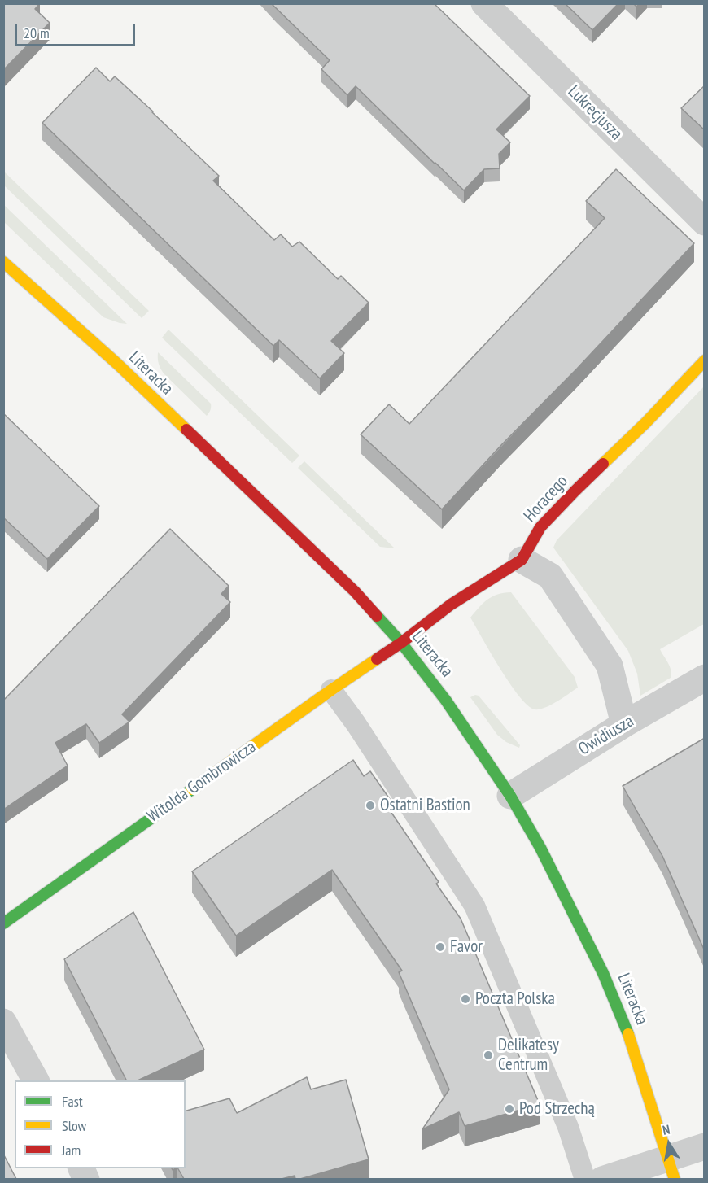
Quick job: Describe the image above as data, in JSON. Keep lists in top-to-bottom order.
{
  "streets": {
    "street": [
      "Lukrecjusza",
      "Literacka",
      "Horacego",
      "Owidiusza",
      "Witolda Gombrowicza"
    ]
  },
  "crossings": [
    ["Literacka", "Horacego"],
    ["Literacka", "Owidiusza"],
    ["Literacka", "Witolda Gombrowicza"],
    ["Horacego", "Witolda Gombrowicza"]
  ],
  "places": [
    "Ostatni Bastion",
    "Favor",
    "Poczta Polska",
    "Delikatesy Centrum",
    "Pod Strzechą"
  ],
  "legend": ["Fast", "Slow", "Jam"],
  "scale_bar": "20 m",
  "north": "top"
}
